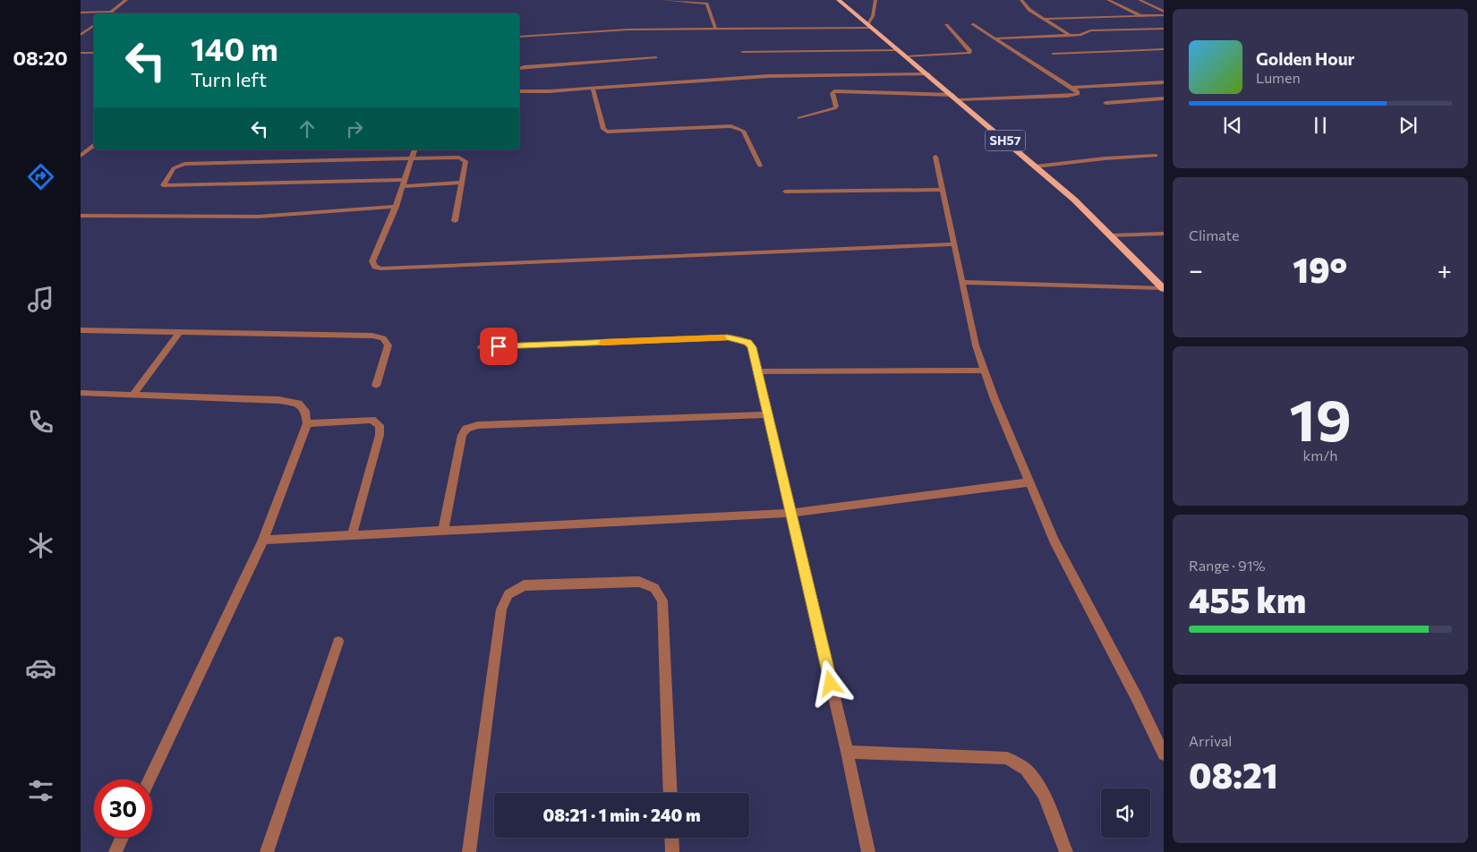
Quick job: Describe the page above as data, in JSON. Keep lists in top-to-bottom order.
{
  "streets": {
    "main road": ["SH57"]
  },
  "page": {
    "tabs": "08:20",
    "turn": ["140 m", "Turn left"],
    "song": ["Golden Hour", "Lumen"],
    "tile": [
      "Climate",
      ["19", "km/h"],
      ["Range · 91%", "455 km"],
      ["Arrival", "08:21"]
    ],
    "heat": ["−", "19°", "+"],
    "limit": "30",
    "trip": "08:21 · 1 min · 240 m"
  }
}
